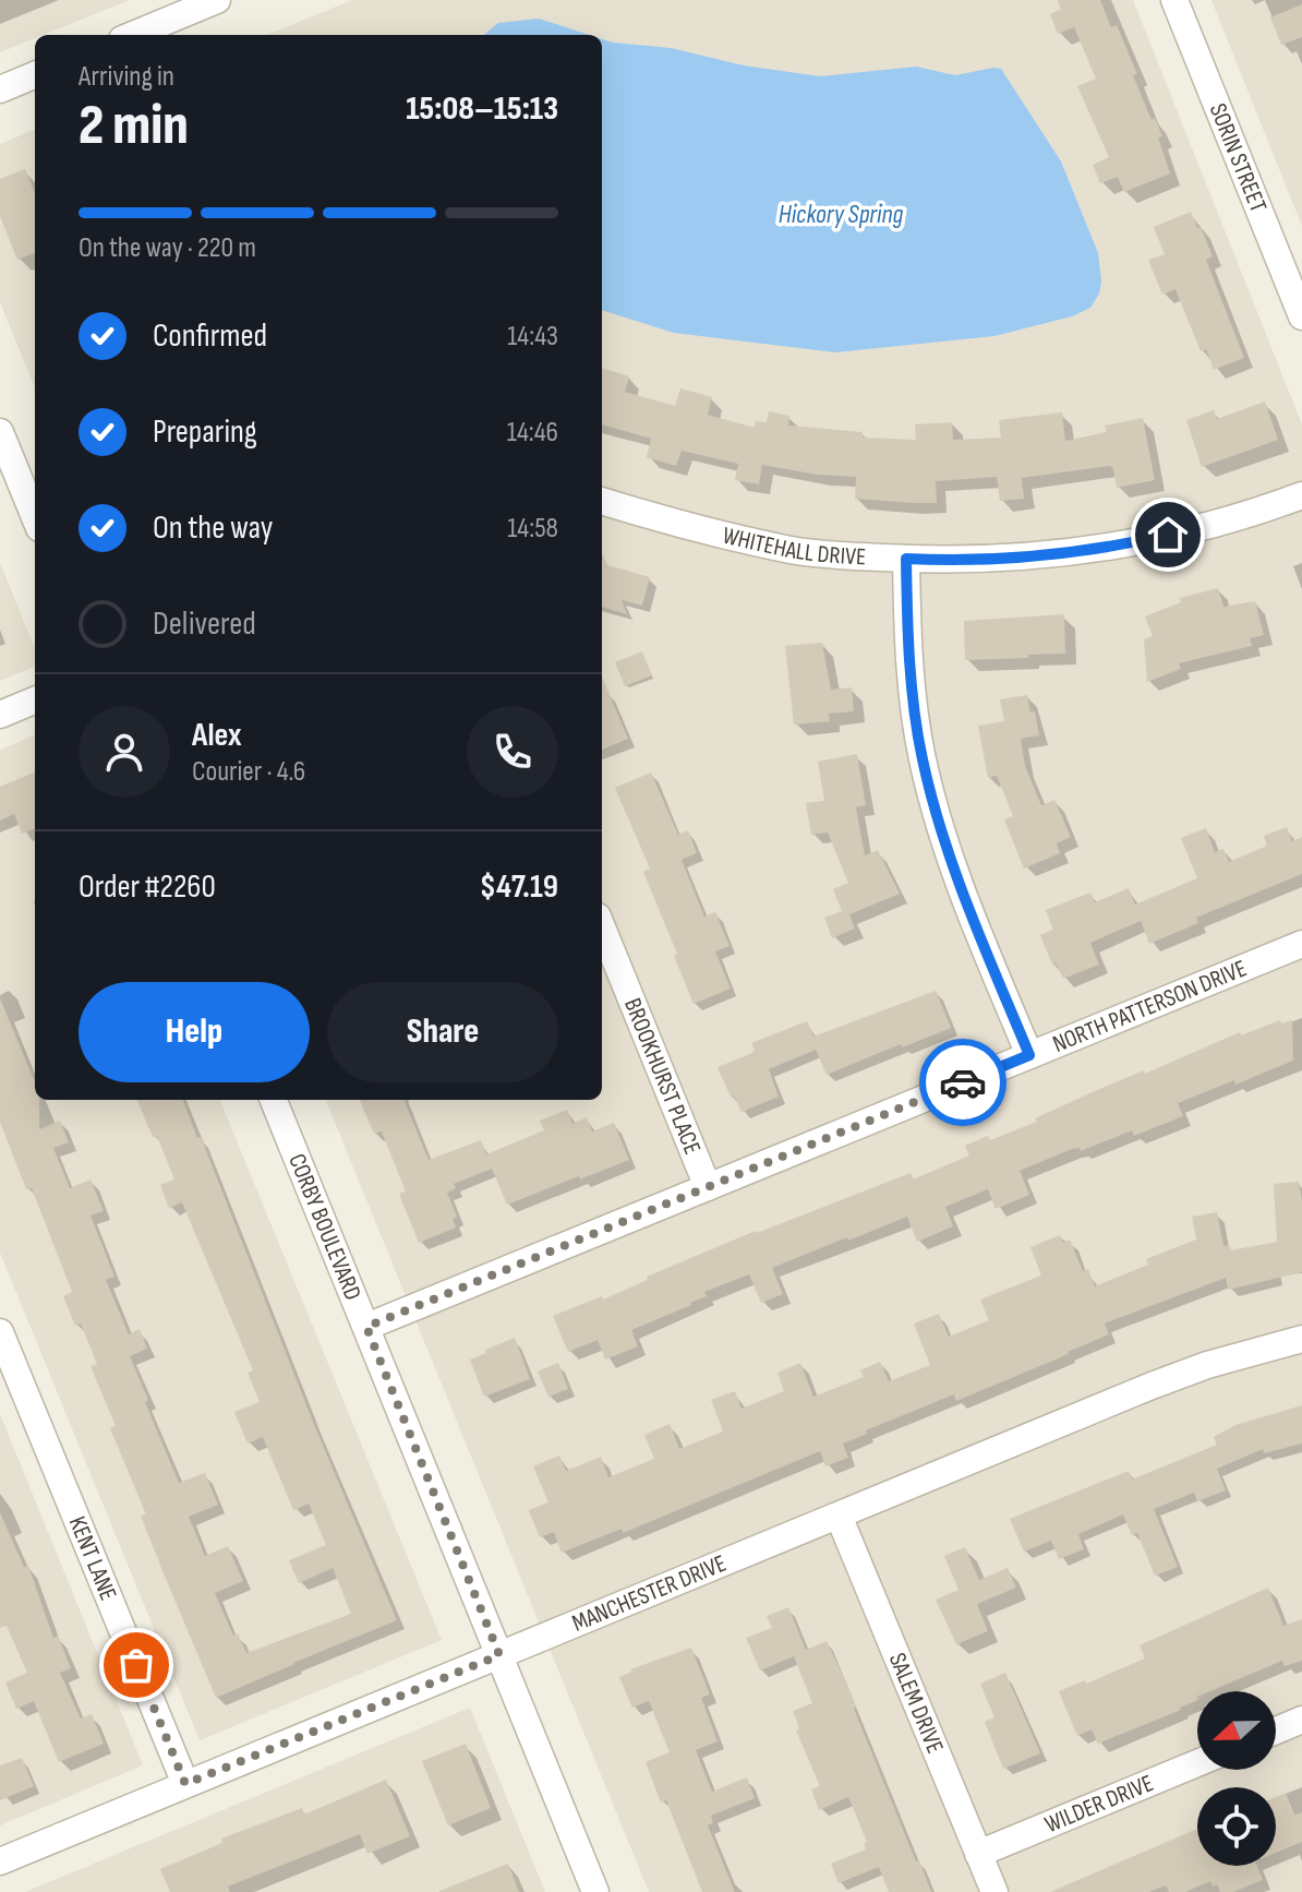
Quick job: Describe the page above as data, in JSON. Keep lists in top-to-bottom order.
{
  "streets": {
    "street": [
      "SORIN STREET",
      "WHITEHALL DRIVE",
      "NORTH PATTERSON DRIVE",
      "BROOKHURST PLACE",
      "CORBY BOULEVARD",
      "KENT LANE",
      "MANCHESTER DRIVE",
      "SALEM DRIVE",
      "WILDER DRIVE"
    ]
  },
  "crossings": [
    ["NORTH PATTERSON DRIVE", "BROOKHURST PLACE"],
    ["NORTH PATTERSON DRIVE", "CORBY BOULEVARD"],
    ["CORBY BOULEVARD", "MANCHESTER DRIVE"],
    ["KENT LANE", "MANCHESTER DRIVE"],
    ["MANCHESTER DRIVE", "SALEM DRIVE"],
    ["SALEM DRIVE", "WILDER DRIVE"]
  ],
  "water": ["Hickory Spring"],
  "north": "left",
  "page": {
    "heading": ["2 min", "Arriving in", "15:08–15:13"],
    "panel": [
      "Alex",
      "Courier · 4.6",
      "Order #2260",
      "$47.19"
    ],
    "bar": "On the way · 220 m",
    "list": [
      ["Confirmed", "14:43"],
      ["Preparing", "14:46"],
      ["On the way", "14:58"],
      "Delivered"
    ],
    "buttons": ["Help", "Share"]
  }
}
